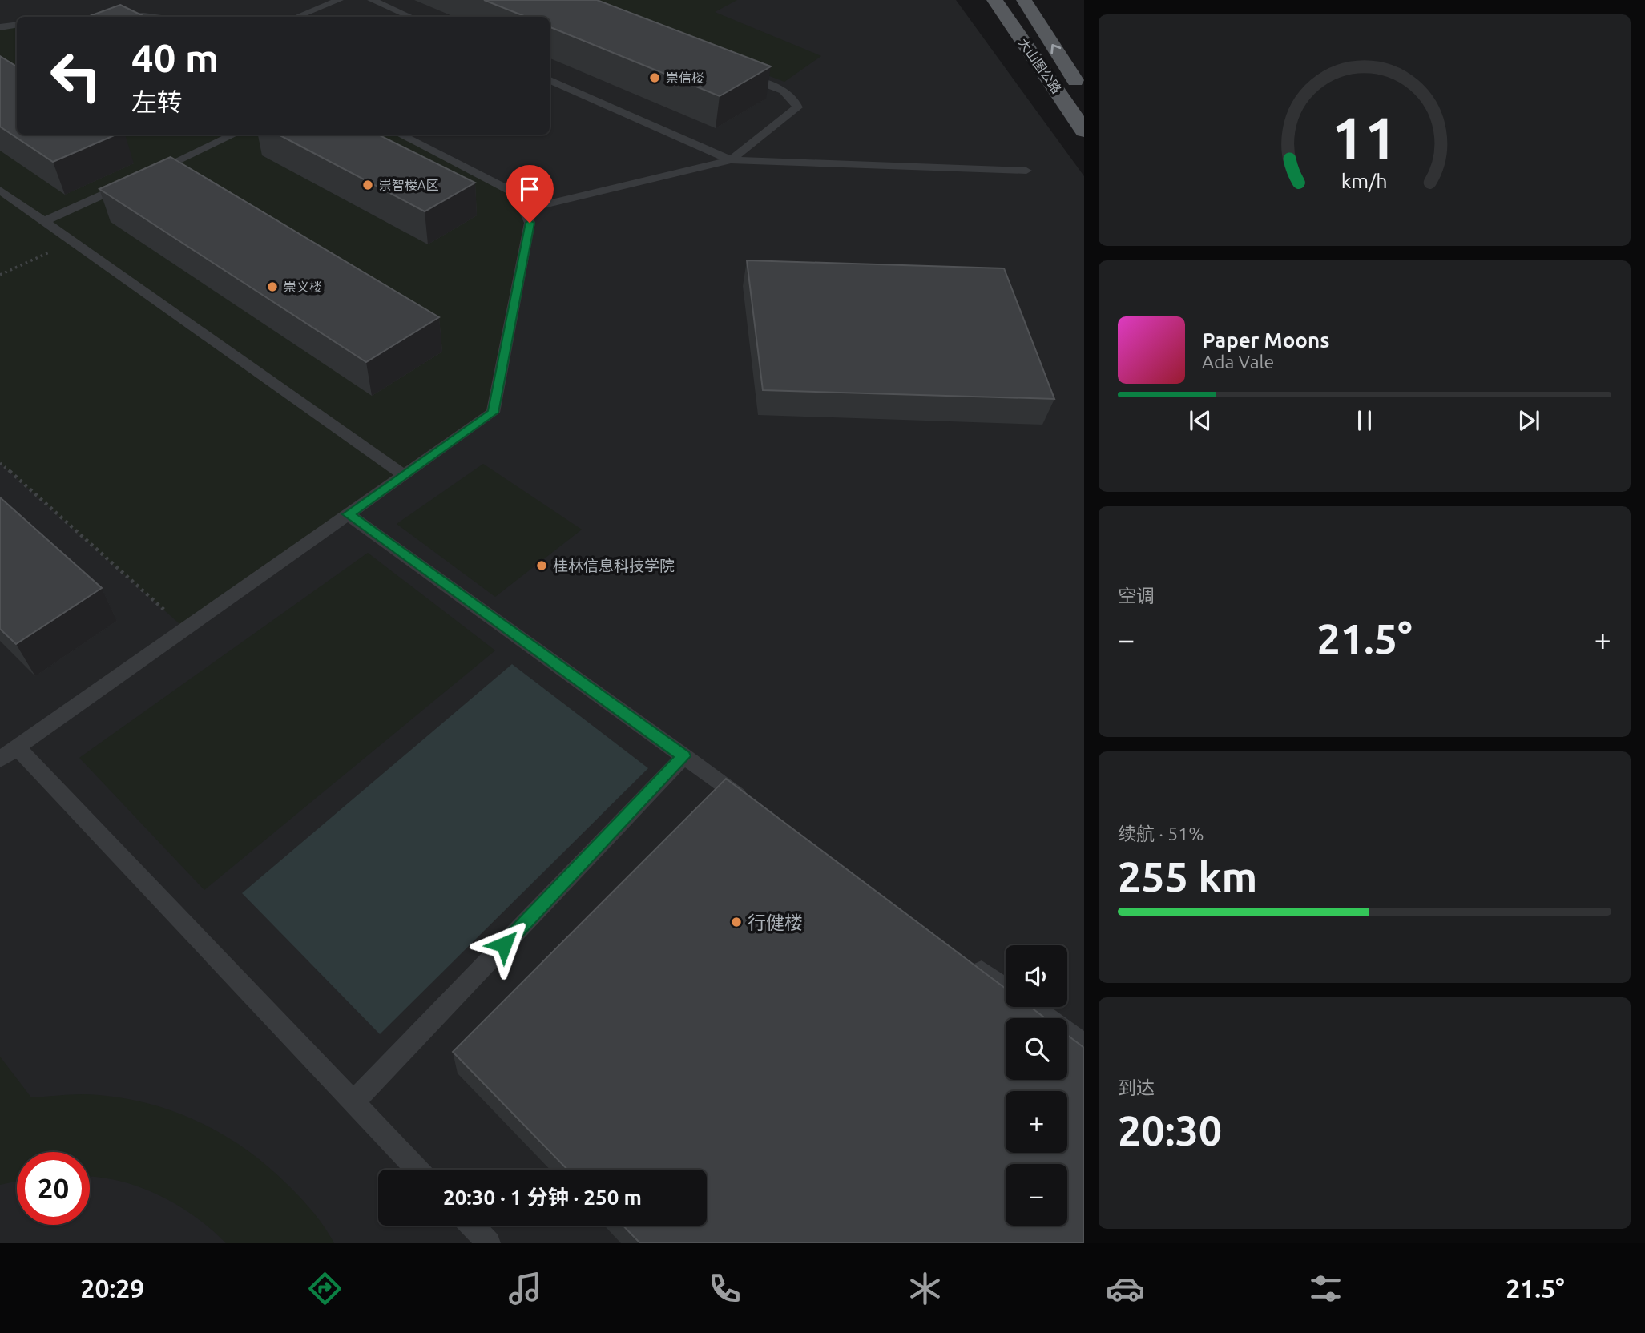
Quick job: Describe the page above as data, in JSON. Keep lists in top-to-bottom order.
{
  "streets": {
    "main road": ["大山图公路"]
  },
  "places": [
    "崇信楼",
    "崇智楼A区",
    "崇义楼",
    "桂林信息科技学院",
    "行健楼"
  ],
  "page": {
    "turn": ["40 m", "左转"],
    "song": ["Paper Moons", "Ada Vale"],
    "tile": [
      "空调",
      ["续航 · 51%", "255 km"],
      ["到达", "20:30"]
    ],
    "heat": ["−", "21.5°", "+"],
    "map_buttons": ["+", "−"],
    "limit": "20",
    "trip": "20:30 · 1 分钟 · 250 m",
    "tabs": ["20:29", "21.5°"],
    "gauge": ["11", "km/h"]
  }
}
